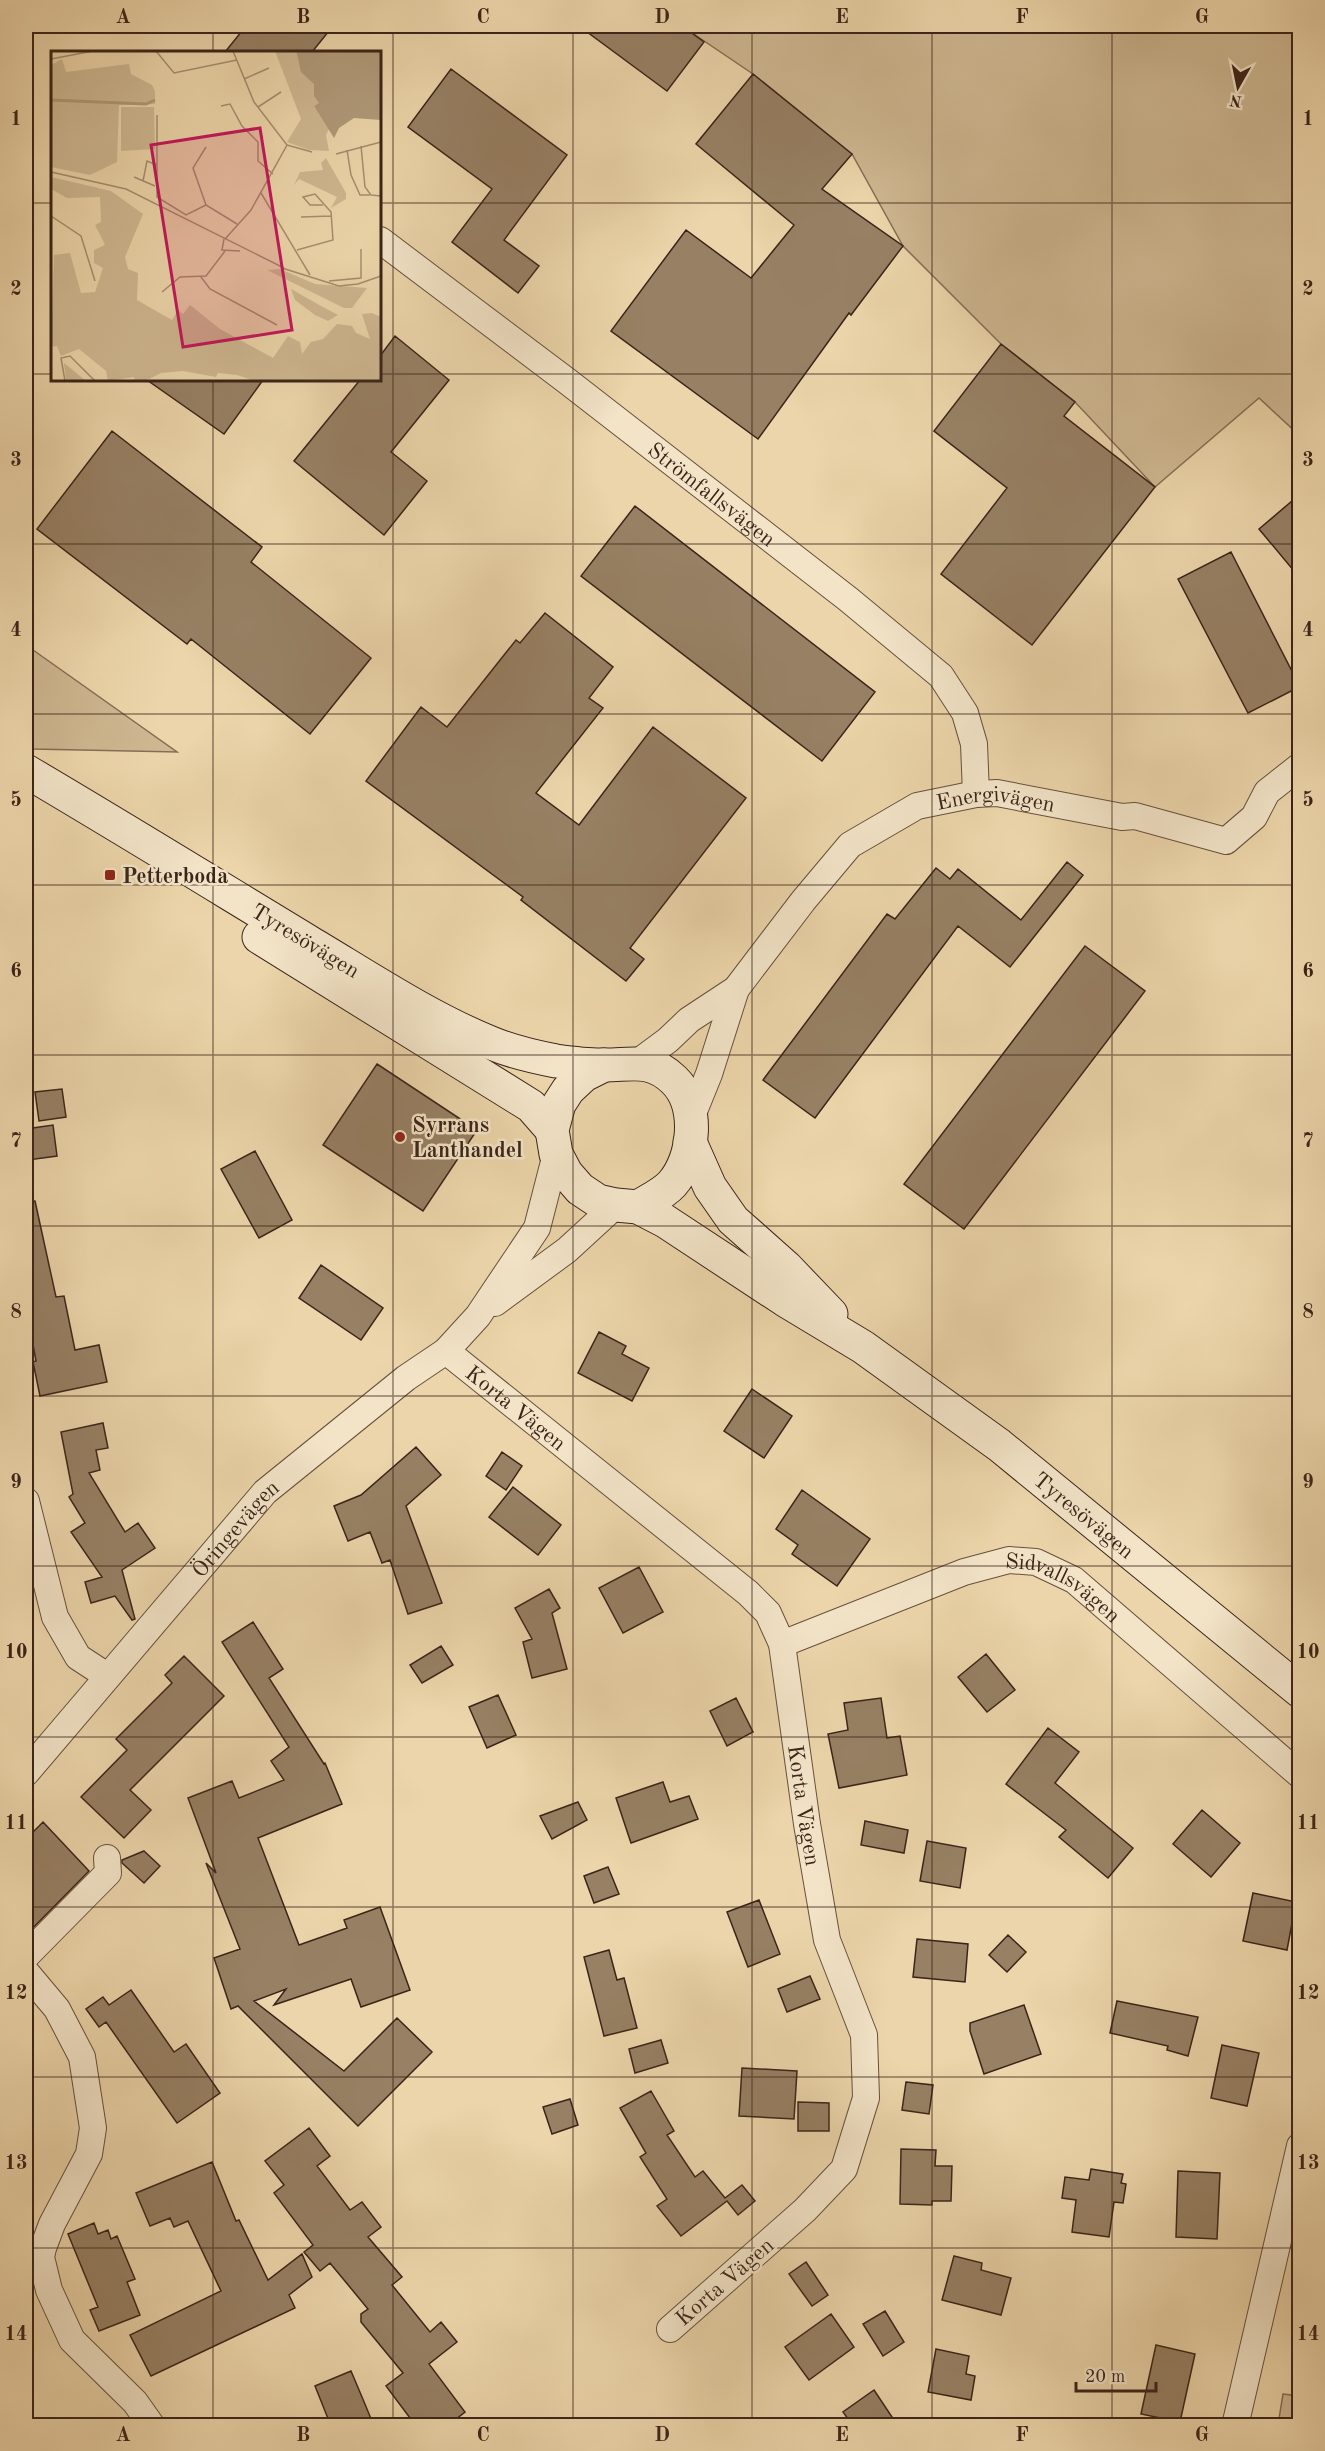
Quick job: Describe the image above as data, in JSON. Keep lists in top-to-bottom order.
{
  "streets": {
    "main road": ["Tyresövägen"],
    "street": [
      "Strömfallsvägen",
      "Energivägen",
      "Korta Vägen",
      "Öringevägen",
      "Sidvallsvägen"
    ]
  },
  "crossings": [
    ["Strömfallsvägen", "Energivägen"],
    ["Energivägen", "Tyresövägen"],
    ["Energivägen", "Öringevägen"],
    ["Tyresövägen", "Öringevägen"],
    ["Korta Vägen", "Öringevägen"],
    ["Korta Vägen", "Sidvallsvägen"]
  ],
  "places": {
    "transit": ["Petterboda"],
    "other": ["Syrrans Lanthandel"]
  },
  "scale_bar": "20 m",
  "north": "bottom",
  "grid": {
    "columns": [
      "A",
      "B",
      "C",
      "D",
      "E",
      "F",
      "G"
    ],
    "rows": [
      "1",
      "2",
      "3",
      "4",
      "5",
      "6",
      "7",
      "8",
      "9",
      "10",
      "11",
      "12",
      "13",
      "14"
    ]
  }
}
